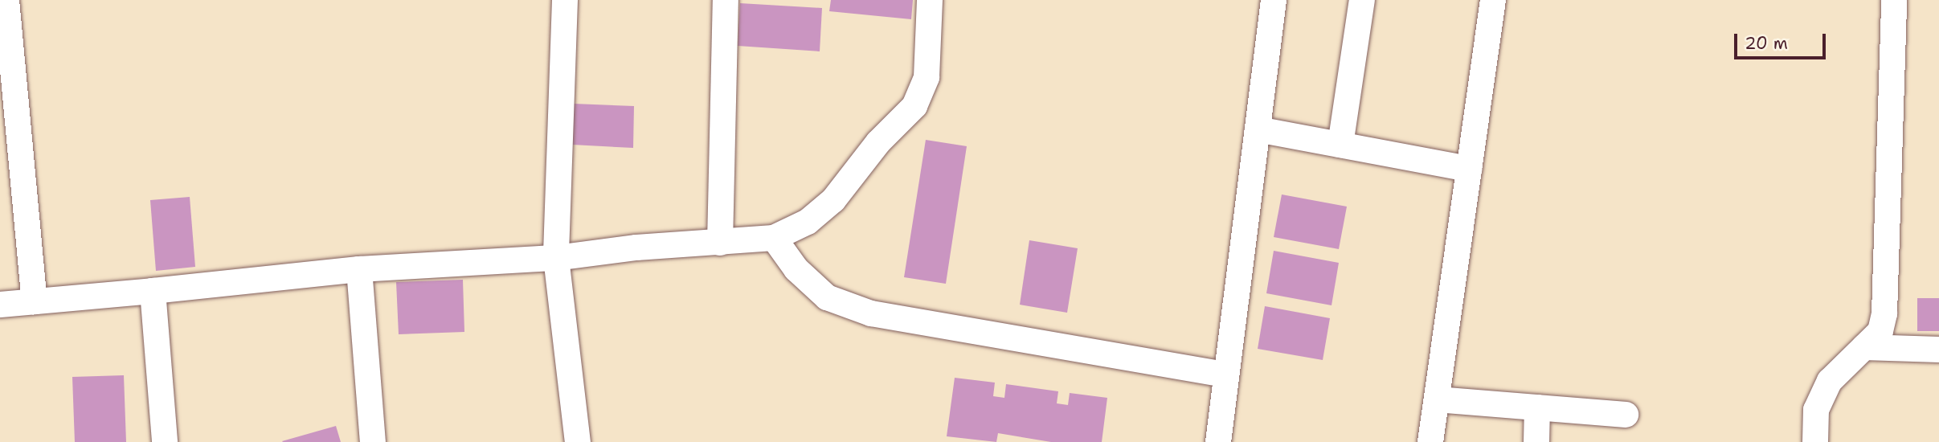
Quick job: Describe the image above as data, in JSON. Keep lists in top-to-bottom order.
{
  "scale_bar": "20 m"
}
